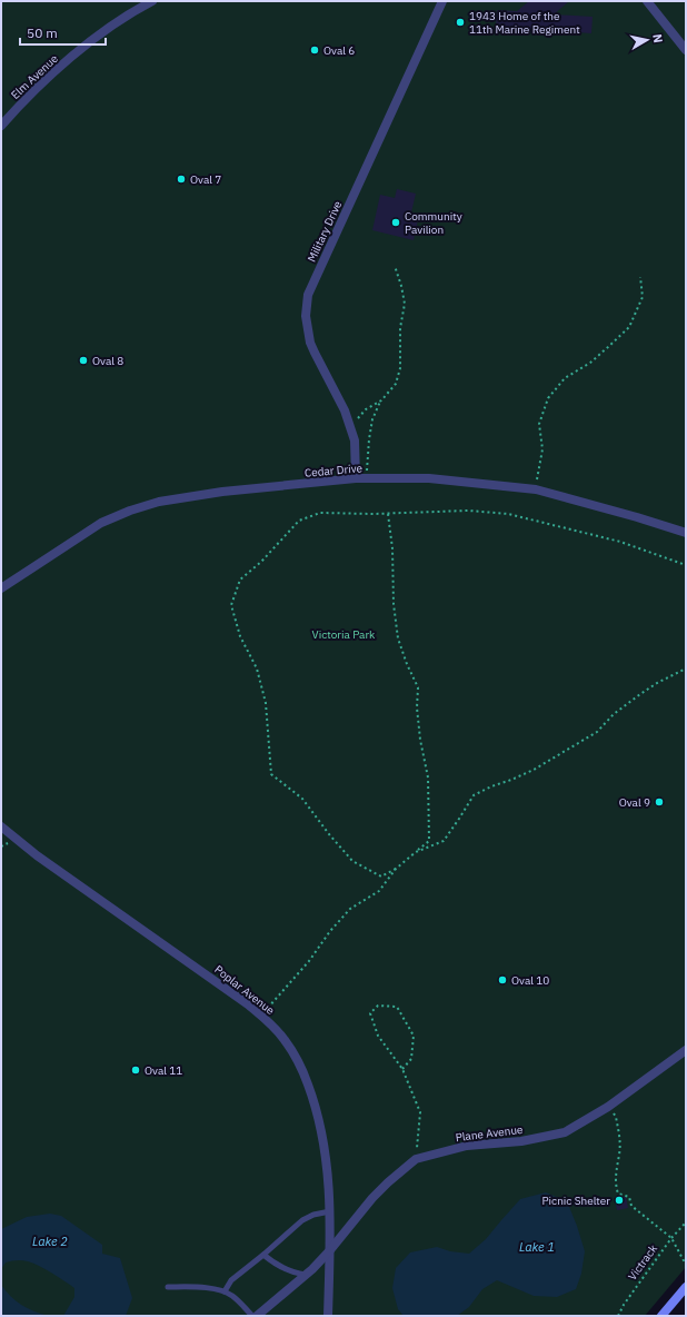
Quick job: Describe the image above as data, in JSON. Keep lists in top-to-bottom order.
{
  "streets": {
    "street": [
      "Elm Avenue",
      "Military Drive",
      "Cedar Drive",
      "Poplar Avenue",
      "Plane Avenue"
    ],
    "path": ["Victrack"]
  },
  "crossings": [
    ["Military Drive", "Cedar Drive"],
    ["Poplar Avenue", "Plane Avenue"]
  ],
  "water": ["Lake 2", "Lake 1"],
  "parks": ["Victoria Park"],
  "places": [
    "1943 Home of the 11th Marine Regiment",
    "Oval 6",
    "Oval 7",
    "Community Pavilion",
    "Oval 8",
    "Oval 9",
    "Oval 10",
    "Oval 11",
    "Picnic Shelter"
  ],
  "scale_bar": "50 m",
  "north": "right"
}
